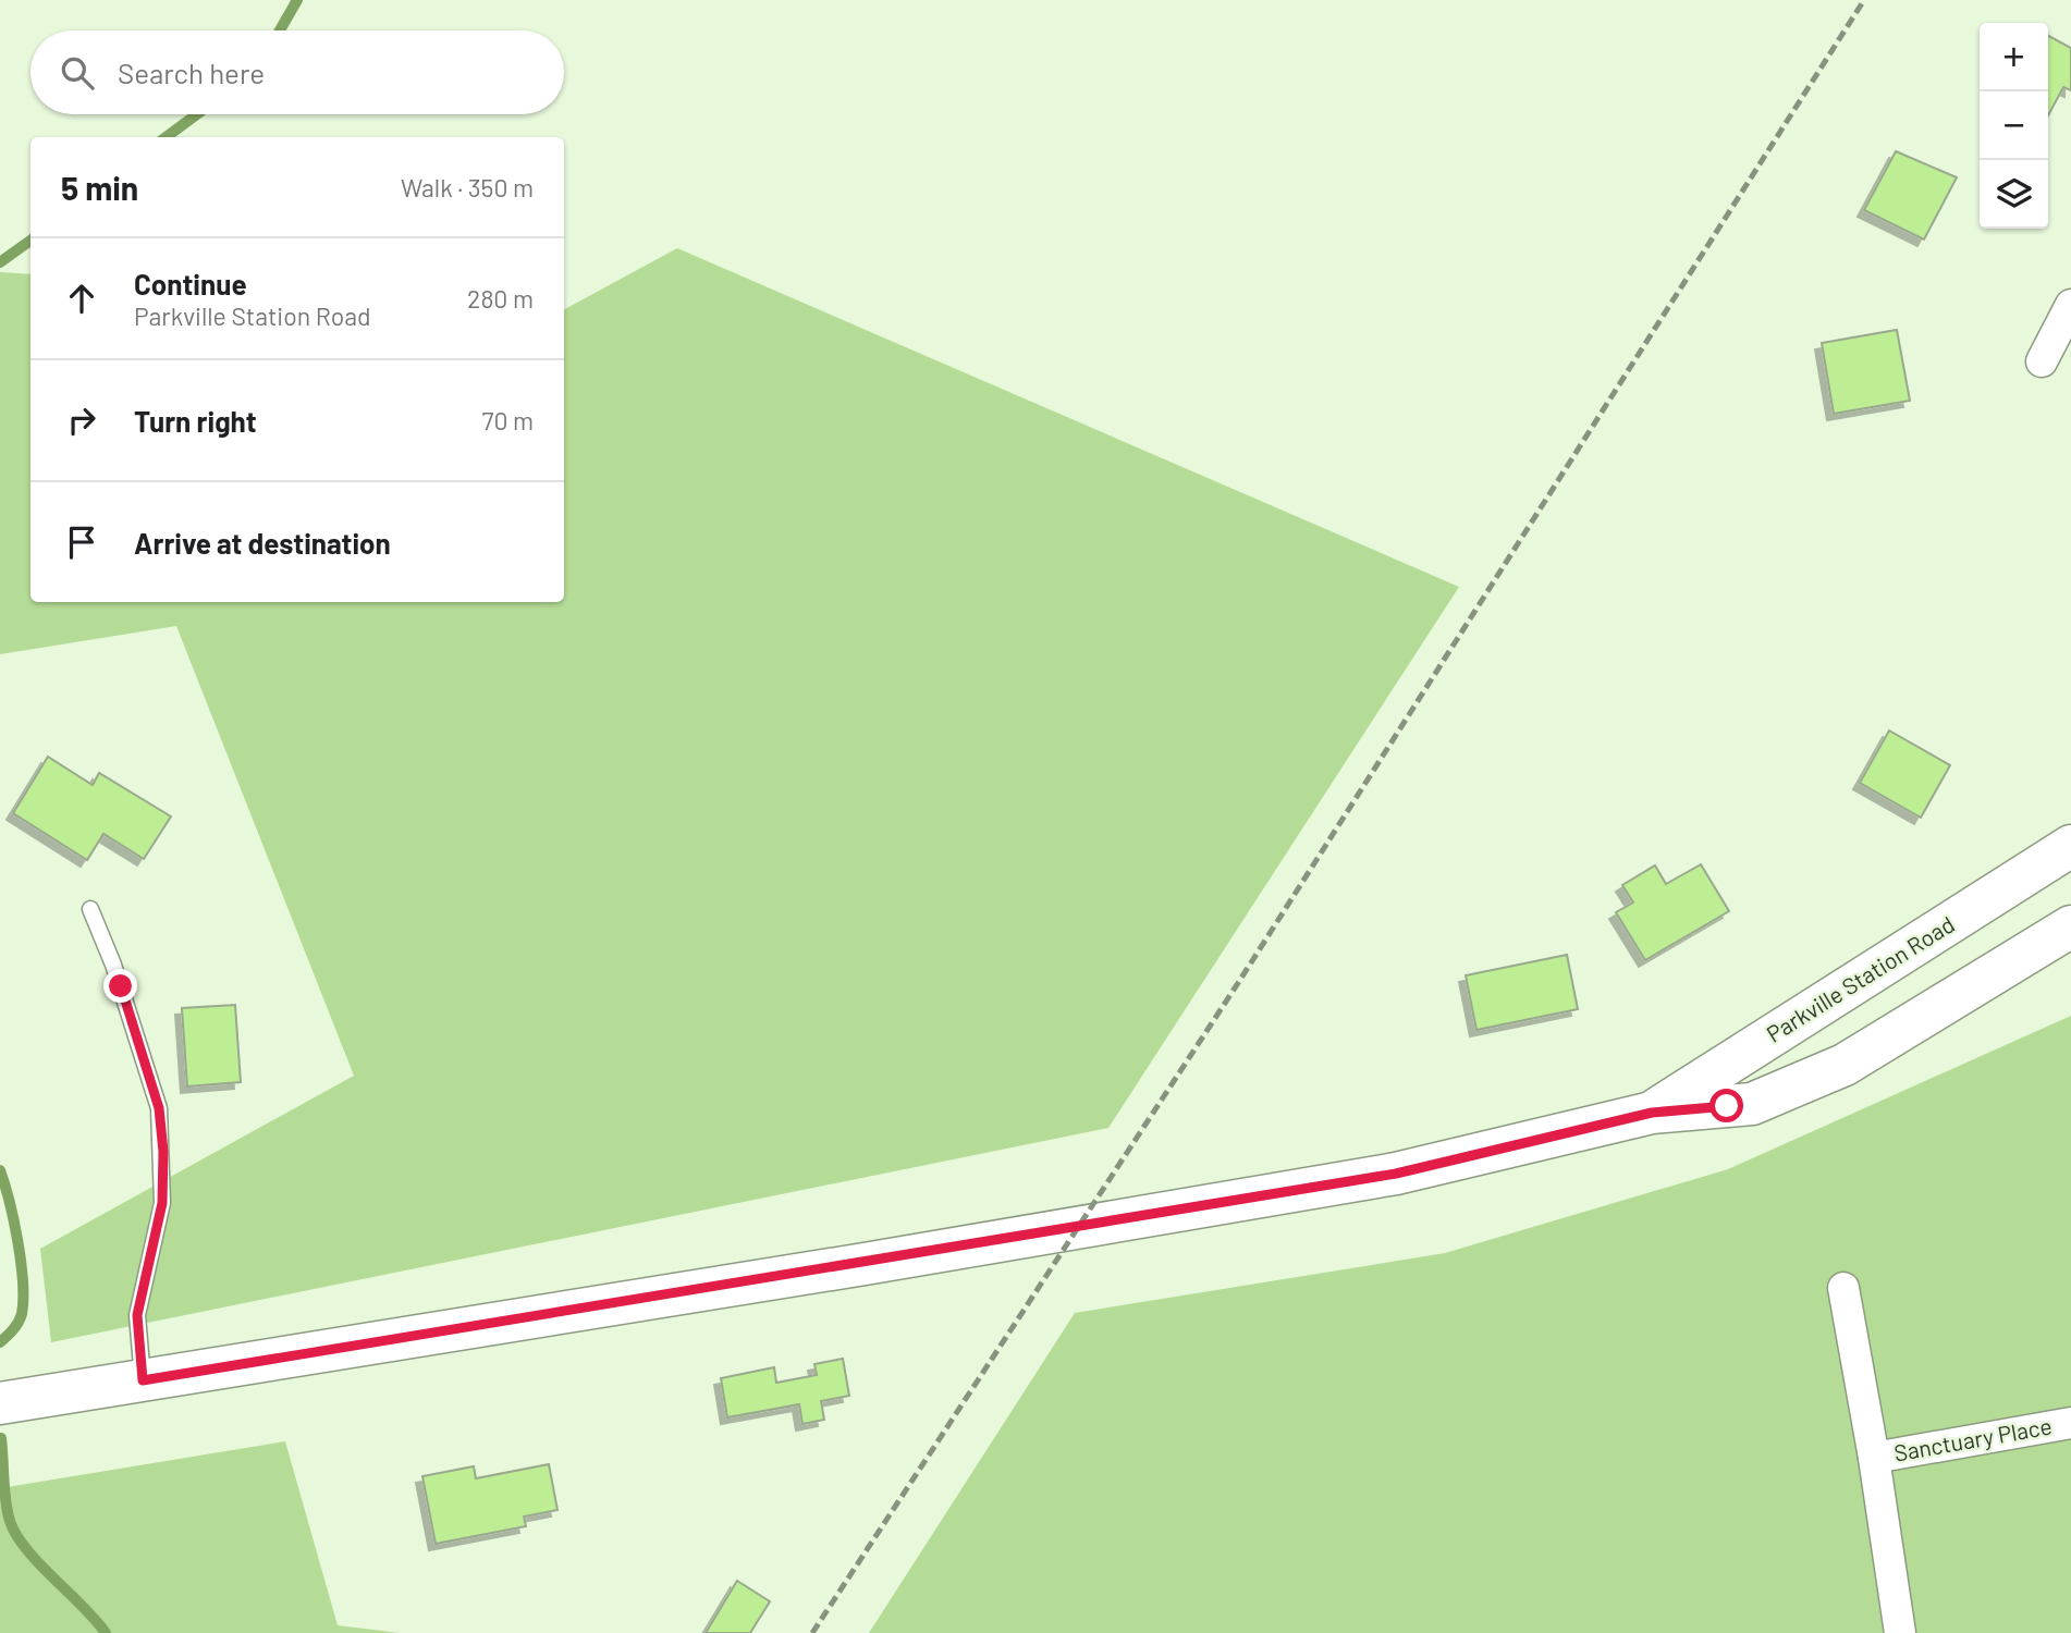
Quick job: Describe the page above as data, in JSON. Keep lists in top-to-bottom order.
{
  "streets": {
    "main road": ["Parkville Station Road"],
    "street": ["Sanctuary Place"]
  },
  "page": {
    "map_buttons": ["+", "−"],
    "search": "Search here",
    "heading": ["5 min", "Walk · 350 m"],
    "list": [
      ["Continue", "Parkville Station Road", "280 m"],
      ["Turn right", "70 m"],
      "Arrive at destination"
    ]
  }
}
